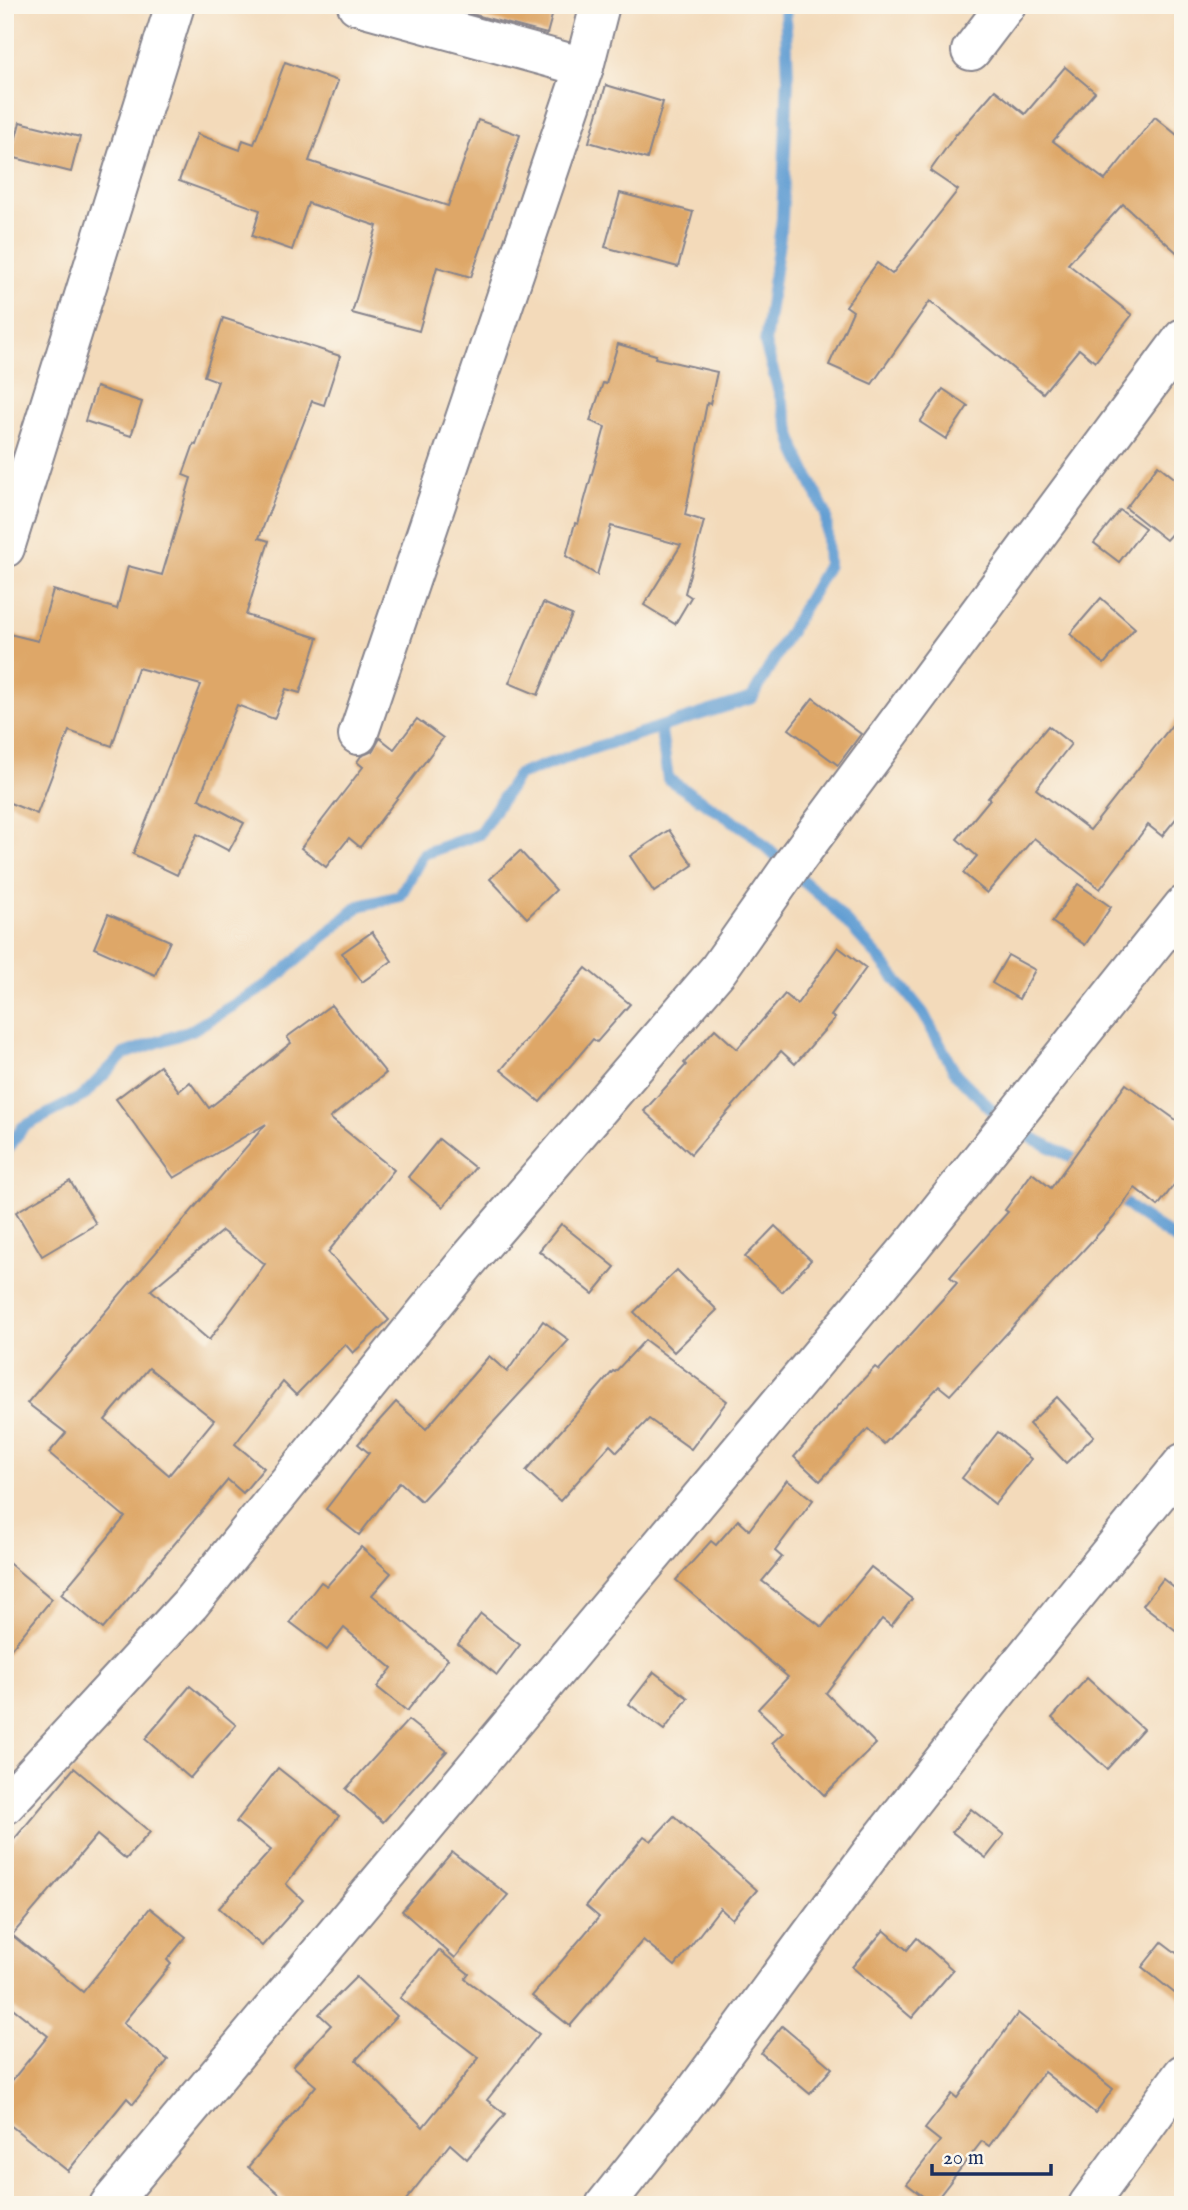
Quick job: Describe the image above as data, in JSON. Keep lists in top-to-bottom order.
{
  "scale_bar": "20 m"
}
